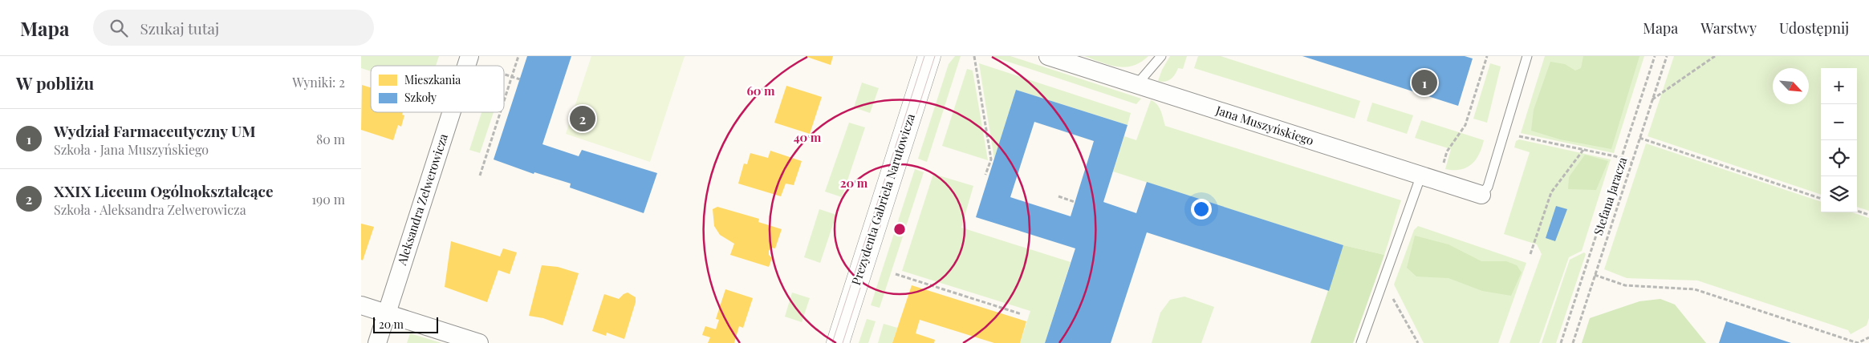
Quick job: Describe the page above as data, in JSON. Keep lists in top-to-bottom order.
{
  "streets": {
    "street": ["Jana Muszyńskiego", "Aleksandra Zelwerowicza", "Prezydenta Gabriela Narutowicza"],
    "path": ["Stefana Jaracza"]
  },
  "legend": ["Mieszkania", "Szkoły"],
  "scale_bar": "20 m",
  "north": "bottom right",
  "page": {
    "header": "Mapa",
    "search": "Szukaj tutaj",
    "nav": ["Mapa", "Warstwy", "Udostępnij"],
    "heading": ["W pobliżu", "Wyniki: 2"],
    "map_buttons": ["+", "−"],
    "pins": ["1", "2"],
    "list": [
      {
        "mark": "1",
        "name": "Wydział Farmaceutyczny UM",
        "note": "Szkoła · Jana Muszyńskiego",
        "value": "80 m"
      },
      {
        "mark": "2",
        "name": "XXIX Liceum Ogólnokształcące",
        "note": "Szkoła · Aleksandra Zelwerowicza",
        "value": "190 m"
      }
    ],
    "scale": "20 m"
  },
  "rings": ["60 m", "40 m", "20 m"]
}
